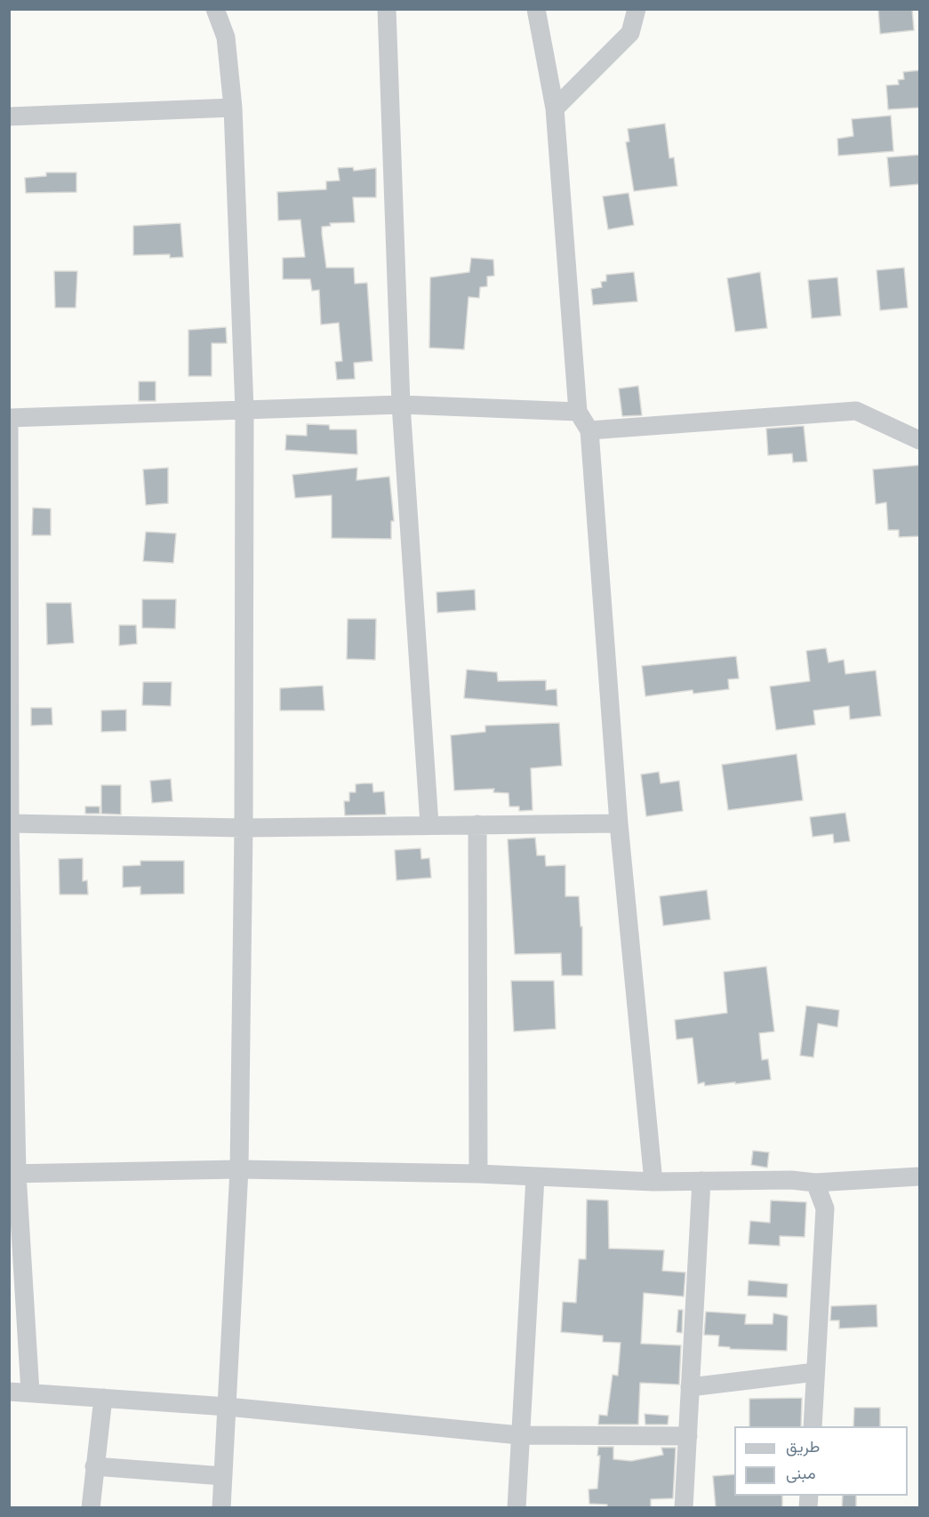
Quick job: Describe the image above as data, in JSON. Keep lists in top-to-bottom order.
{
  "legend": ["طريق", "مبنى"]
}
